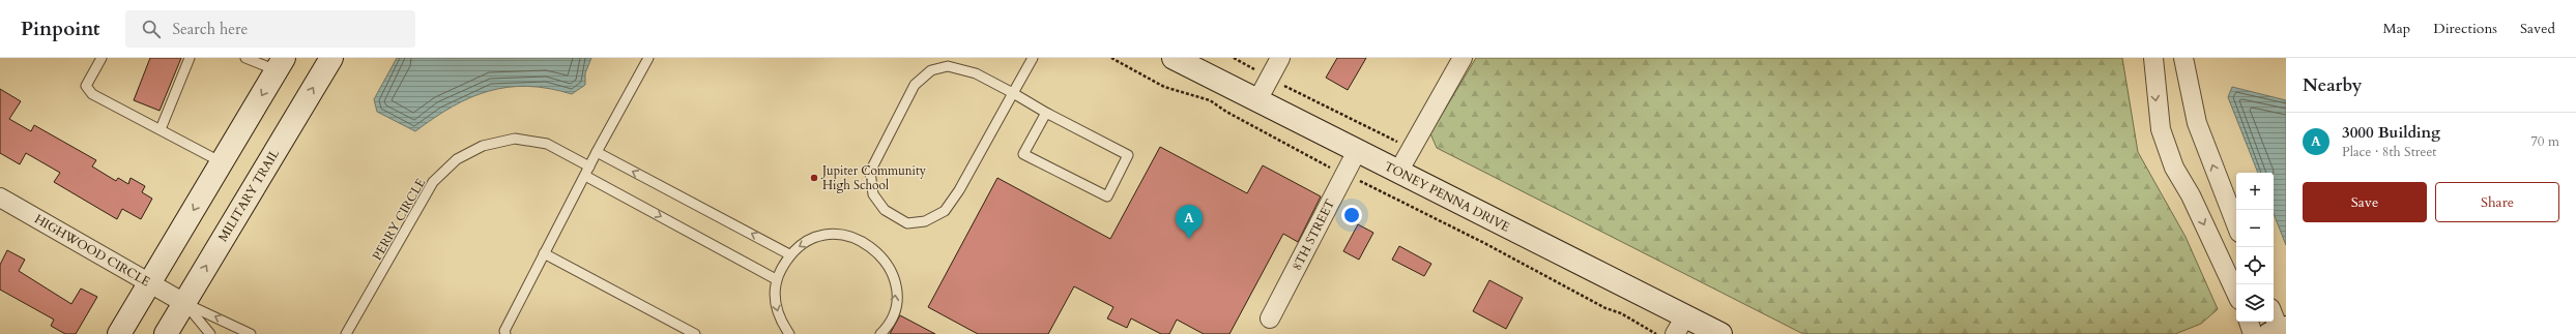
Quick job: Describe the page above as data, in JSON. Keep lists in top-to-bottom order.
{
  "streets": {
    "main road": ["MILITARY TRAIL", "TONEY PENNA DRIVE"],
    "street": ["8TH STREET", "HIGHWOOD CIRCLE"],
    "lane": ["PERRY CIRCLE"]
  },
  "crossings": [
    ["MILITARY TRAIL", "HIGHWOOD CIRCLE"],
    ["TONEY PENNA DRIVE", "8TH STREET"]
  ],
  "places": ["Jupiter Community High School"],
  "page": {
    "header": "Pinpoint",
    "search": "Search here",
    "nav": ["Map", "Directions", "Saved"],
    "heading": "Nearby",
    "list": [
      {
        "mark": "A",
        "name": "3000 Building",
        "note": "Place · 8th Street",
        "value": "70 m"
      }
    ],
    "buttons": ["Save", "Share"],
    "map_buttons": ["+", "−"],
    "pins": "A"
  }
}
